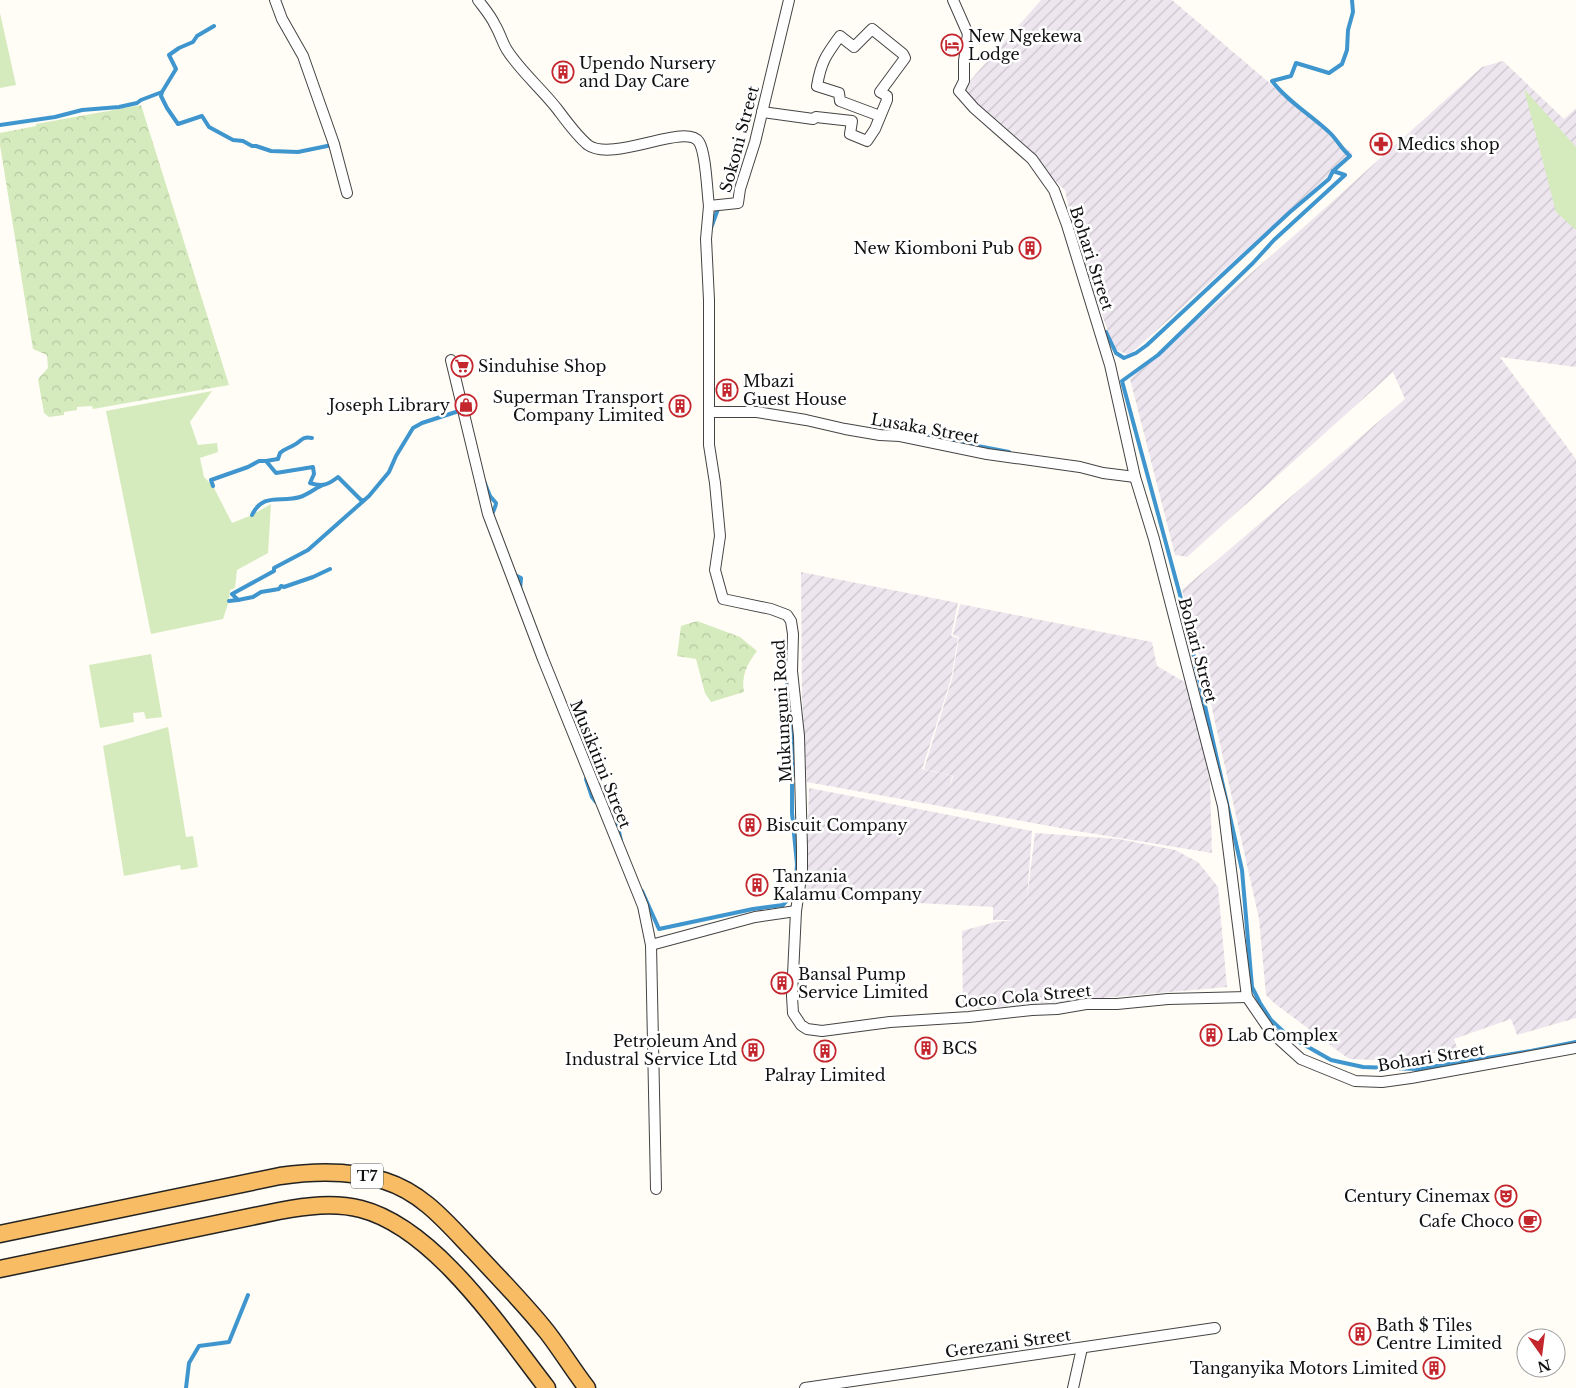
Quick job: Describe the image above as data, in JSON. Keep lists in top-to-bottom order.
{
  "streets": {
    "highway": ["T7"],
    "street": [
      "Sokoni Street",
      "Bohari Street",
      "Lusaka Street",
      "Mukunguni Road",
      "Musikitini Street",
      "Coco Cola Street",
      "Gerezani Street"
    ]
  },
  "crossings": [
    ["Sokoni Street", "Lusaka Street"],
    ["Sokoni Street", "Mukunguni Road"],
    ["Bohari Street", "Lusaka Street"],
    ["Bohari Street", "Coco Cola Street"],
    ["Lusaka Street", "Mukunguni Road"],
    ["Mukunguni Road", "Coco Cola Street"]
  ],
  "places": {
    "hotel": ["New Ngekewa Lodge"],
    "building": [
      "Upendo Nursery and Day Care",
      "New Kiomboni Pub",
      "Mbazi Guest House",
      "Superman Transport Company Limited",
      "Biscuit Company",
      "Tanzania Kalamu Company",
      "Bansal Pump Service Limited",
      "Lab Complex",
      "BCS",
      "Petroleum And Industral Service Ltd",
      "Palray Limited",
      "Bath $ Tiles Centre Limited",
      "Tanganyika Motors Limited"
    ],
    "pharmacy": ["Medics shop"],
    "supermarket": ["Sinduhise Shop"],
    "shop": ["Joseph Library"],
    "theatre": ["Century Cinemax"],
    "cafe": ["Cafe Choco"]
  },
  "north": "bottom"
}
